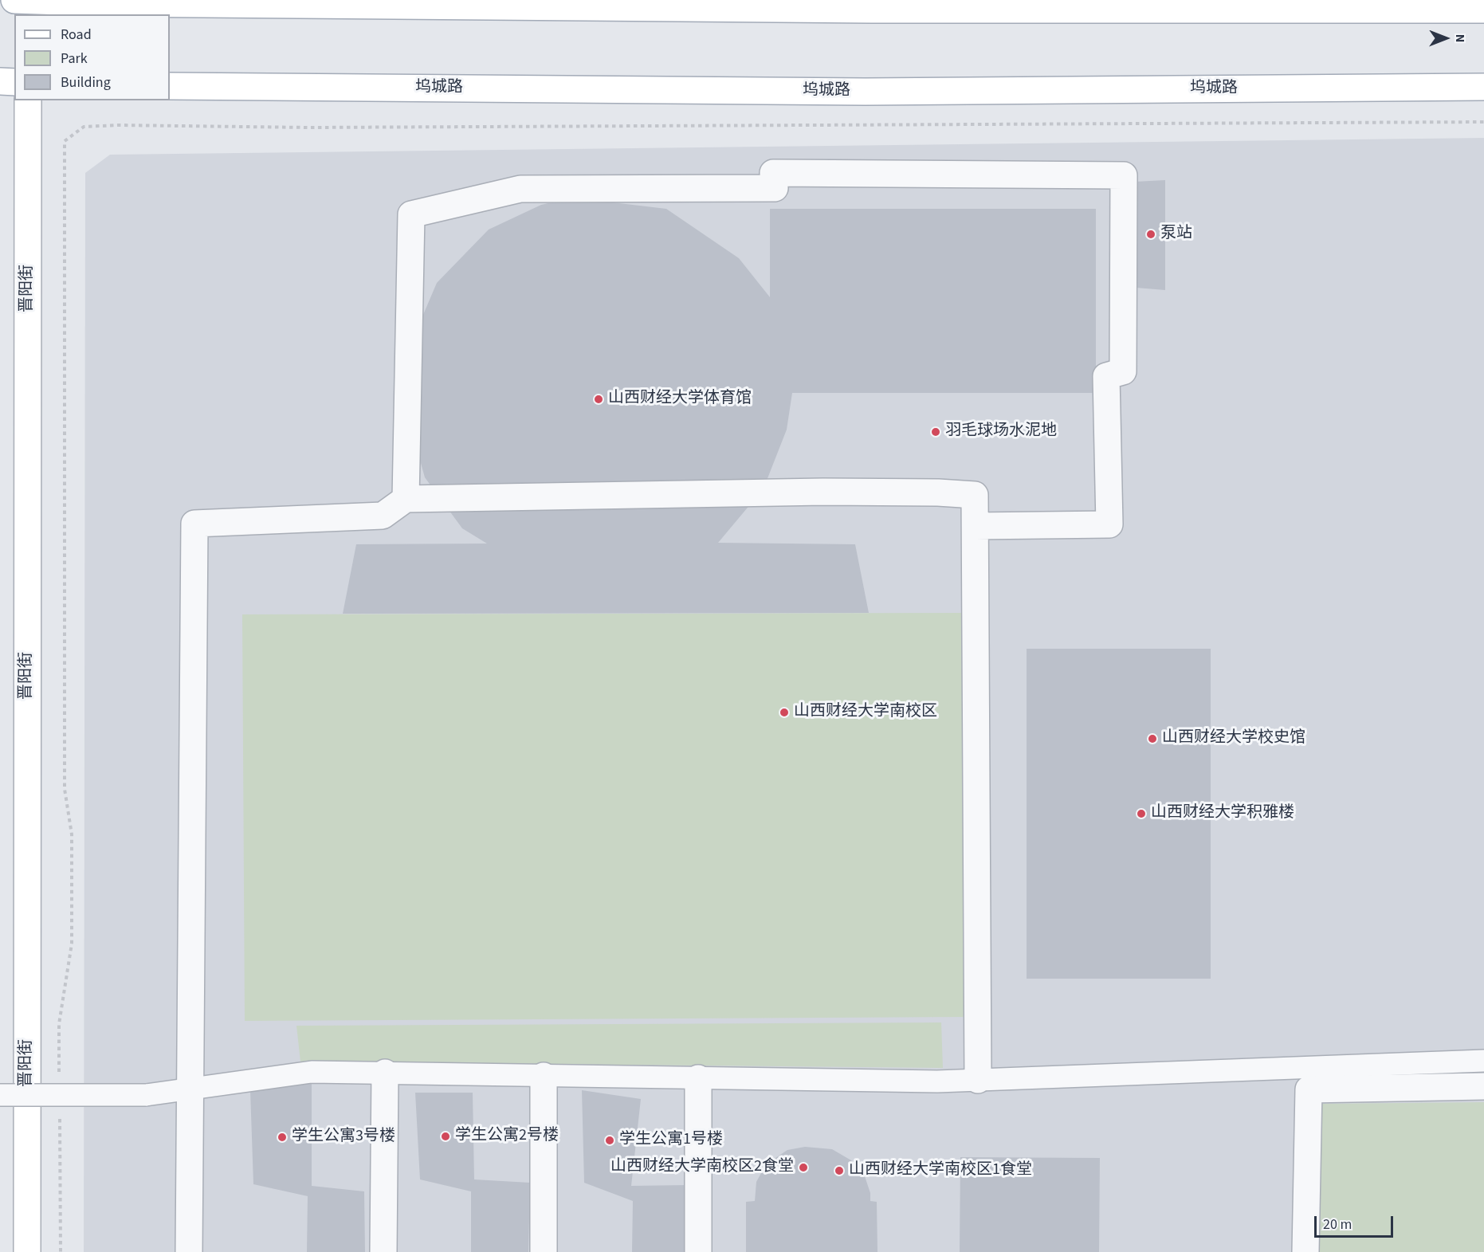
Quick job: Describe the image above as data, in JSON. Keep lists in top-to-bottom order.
{
  "streets": {
    "main road": ["坞城路", "晋阳街"]
  },
  "places": [
    "泵站",
    "山西财经大学体育馆",
    "羽毛球场水泥地",
    "山西财经大学南校区",
    "山西财经大学校史馆",
    "山西财经大学积雅楼",
    "学生公寓2号楼",
    "学生公寓3号楼",
    "学生公寓1号楼",
    "山西财经大学南校区2食堂",
    "山西财经大学南校区1食堂"
  ],
  "legend": ["Road", "Park", "Building"],
  "scale_bar": "20 m",
  "north": "right"
}
